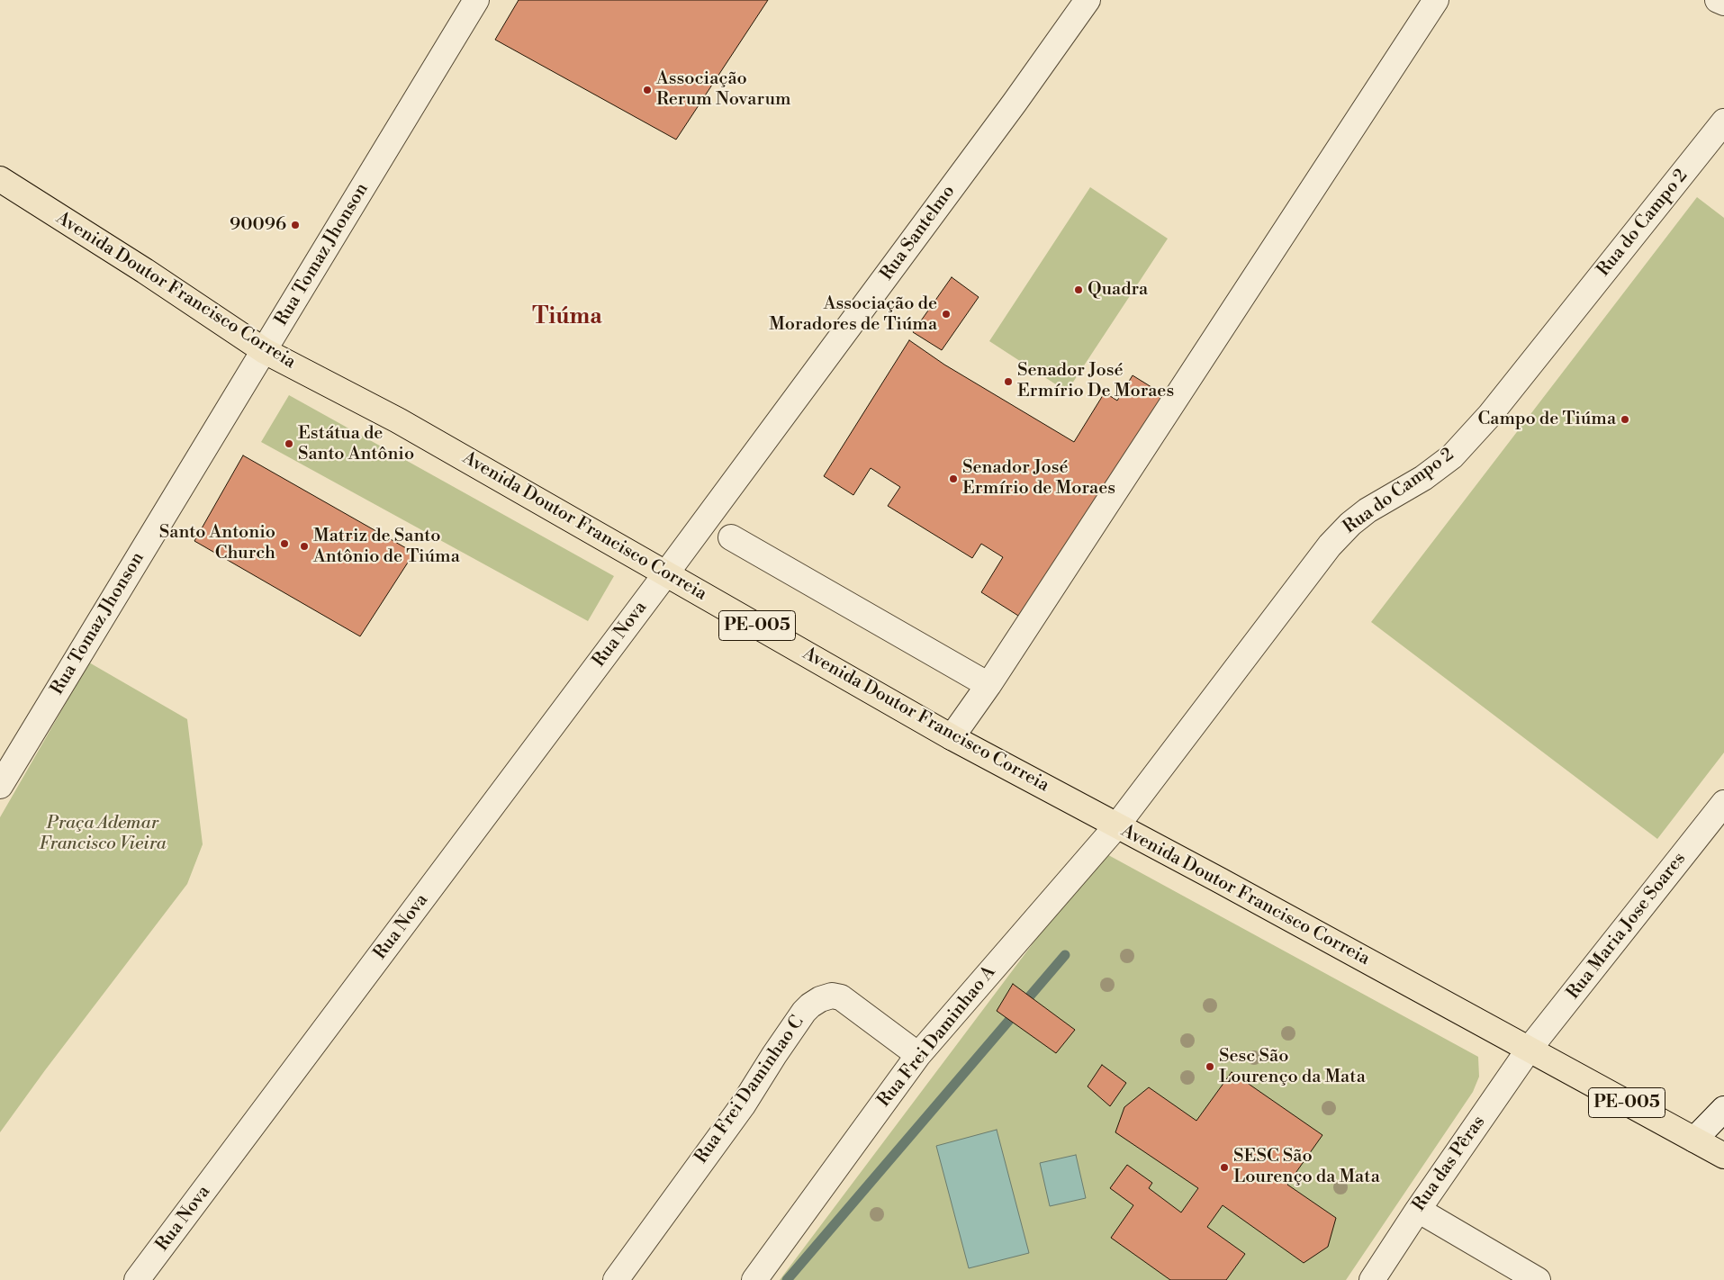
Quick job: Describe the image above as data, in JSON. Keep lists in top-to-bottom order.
{
  "streets": {
    "main road": ["Avenida Doutor Francisco Correia", "PE-005"],
    "street": [
      "Rua do Campo 2",
      "Rua Santelmo",
      "Rua Tomaz Jhonson",
      "Rua Nova",
      "Rua Maria Jose Soares",
      "Rua Frei Daminhao A",
      "Rua Frei Daminhao C",
      "Rua das Pêras"
    ]
  },
  "crossings": [
    ["Rua do Campo 2", "Avenida Doutor Francisco Correia"],
    ["Rua do Campo 2", "Rua Frei Daminhao A"],
    ["Rua Santelmo", "Avenida Doutor Francisco Correia"],
    ["Rua Santelmo", "Rua Nova"],
    ["Rua Tomaz Jhonson", "Avenida Doutor Francisco Correia"],
    ["Avenida Doutor Francisco Correia", "Rua Nova"],
    ["Avenida Doutor Francisco Correia", "Rua Maria Jose Soares"],
    ["Avenida Doutor Francisco Correia", "Rua Frei Daminhao A"],
    ["Avenida Doutor Francisco Correia", "Rua das Pêras"],
    ["Rua Maria Jose Soares", "Rua das Pêras"],
    ["Rua Frei Daminhao A", "Rua Frei Daminhao C"]
  ],
  "districts": ["Tiúma"],
  "parks": ["Praça Ademar Francisco Vieira"],
  "places": [
    "Associação Rerum Novarum",
    "90096",
    "Quadra",
    "Associação de Moradores de Tiúma",
    "Senador José Ermírio De Moraes",
    "Campo de Tiúma",
    "Estátua de Santo Antônio",
    "Senador José Ermírio de Moraes",
    "Santo Antonio Church",
    "Matriz de Santo Antônio de Tiúma",
    "Sesc São Lourenço da Mata",
    "SESC São Lourenço da Mata"
  ]
}
